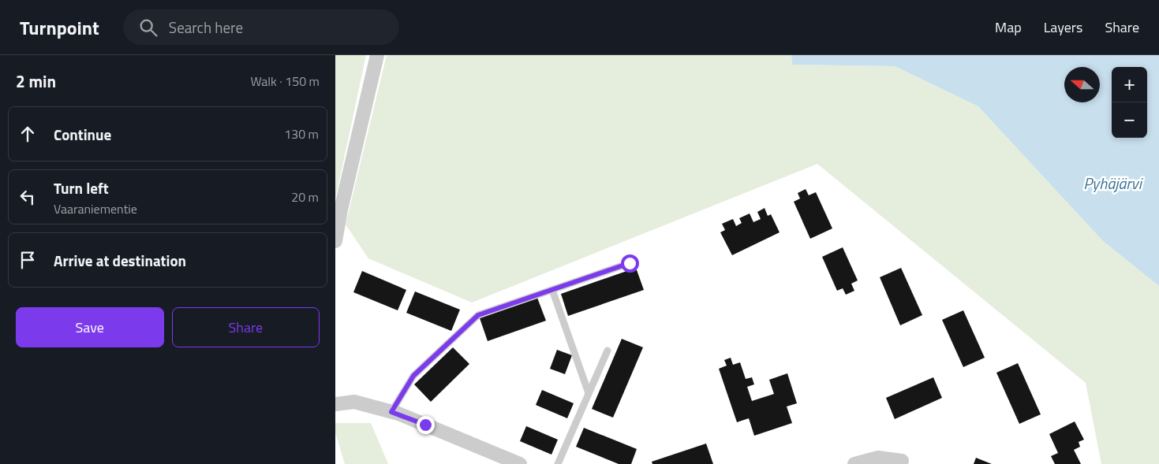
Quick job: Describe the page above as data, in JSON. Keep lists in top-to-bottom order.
{
  "water": ["Pyhäjärvi"],
  "north": "left",
  "page": {
    "header": "Turnpoint",
    "search": "Search here",
    "nav": ["Map", "Layers", "Share"],
    "heading": ["2 min", "Walk · 150 m"],
    "map_buttons": ["+", "−"],
    "list": [
      ["Continue", "130 m"],
      ["Turn left", "Vaaraniementie", "20 m"],
      "Arrive at destination"
    ],
    "buttons": ["Save", "Share"]
  }
}
